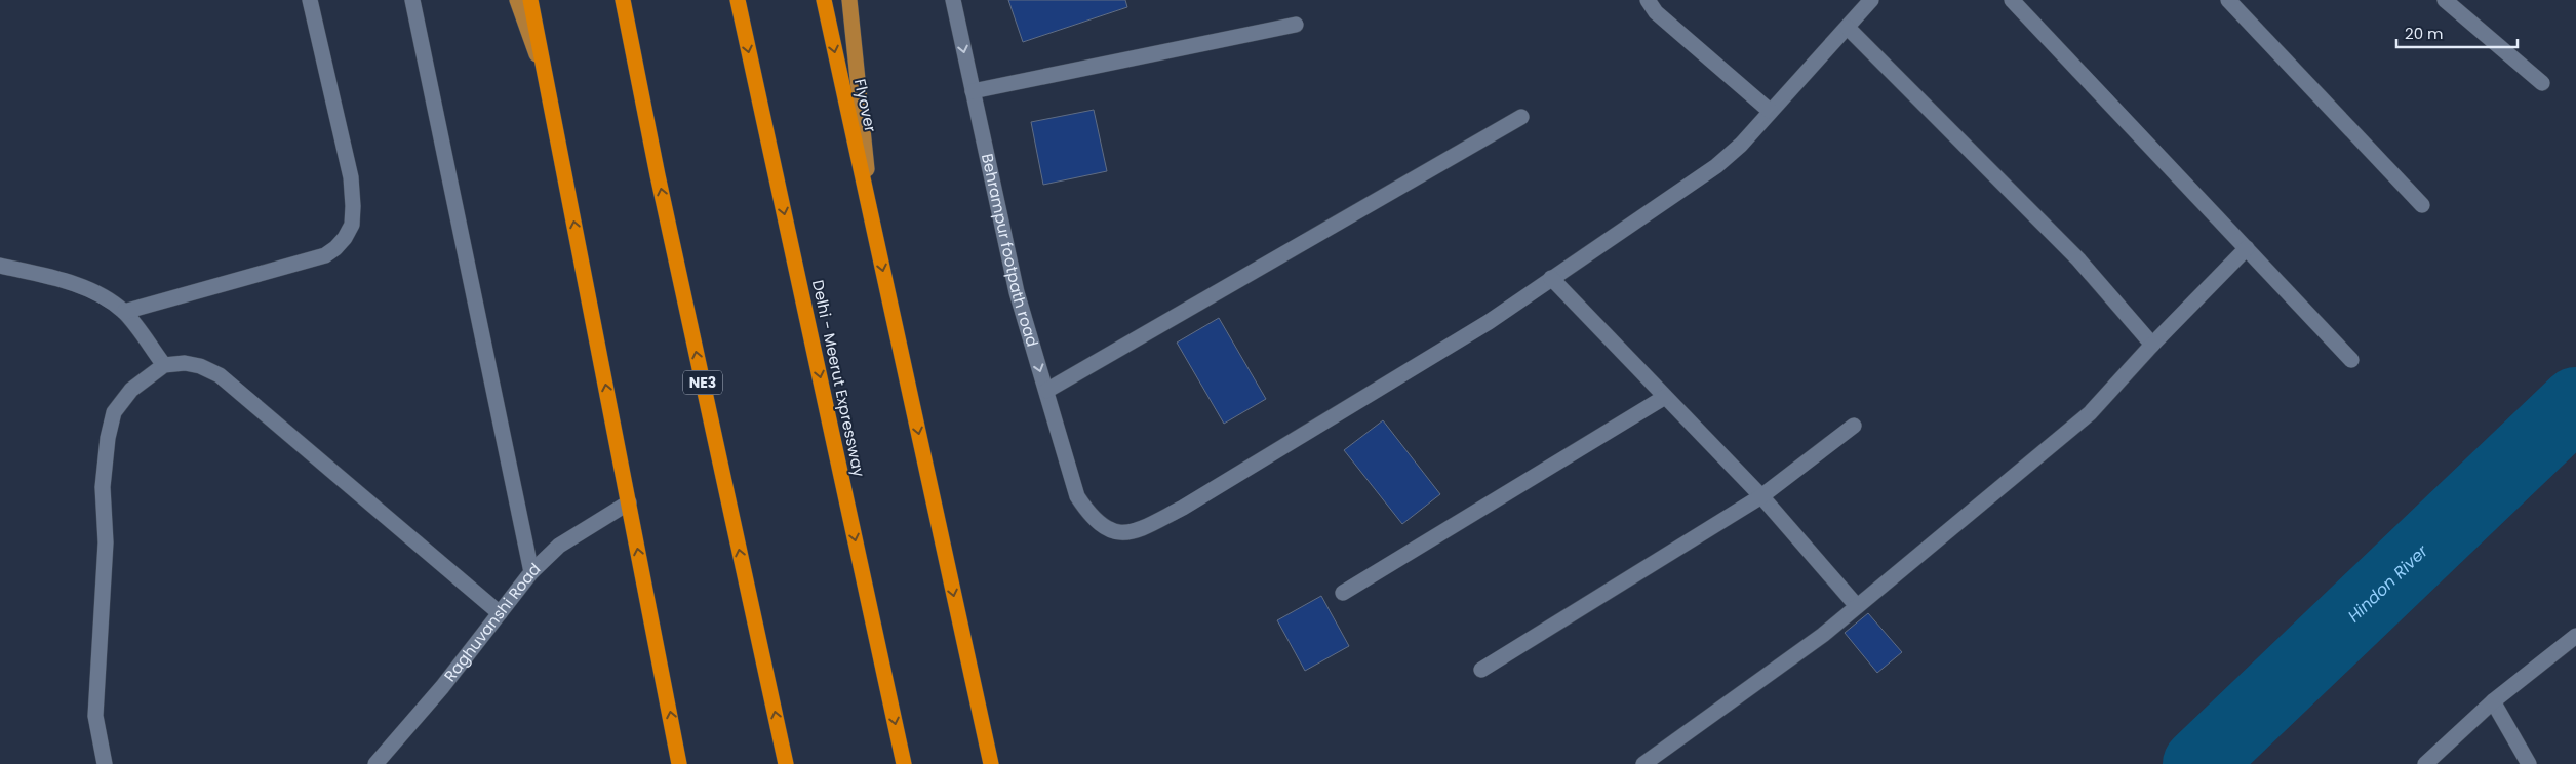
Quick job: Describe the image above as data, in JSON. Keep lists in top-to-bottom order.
{
  "streets": {
    "highway": ["Flyover", "Delhi - Meerut Expressway", "NE3"],
    "street": ["Behrampur footpath road", "Raghuvanshi Road"]
  },
  "one_way": ["Flyover"],
  "water": ["Hindon River"],
  "scale_bar": "20 m"
}
